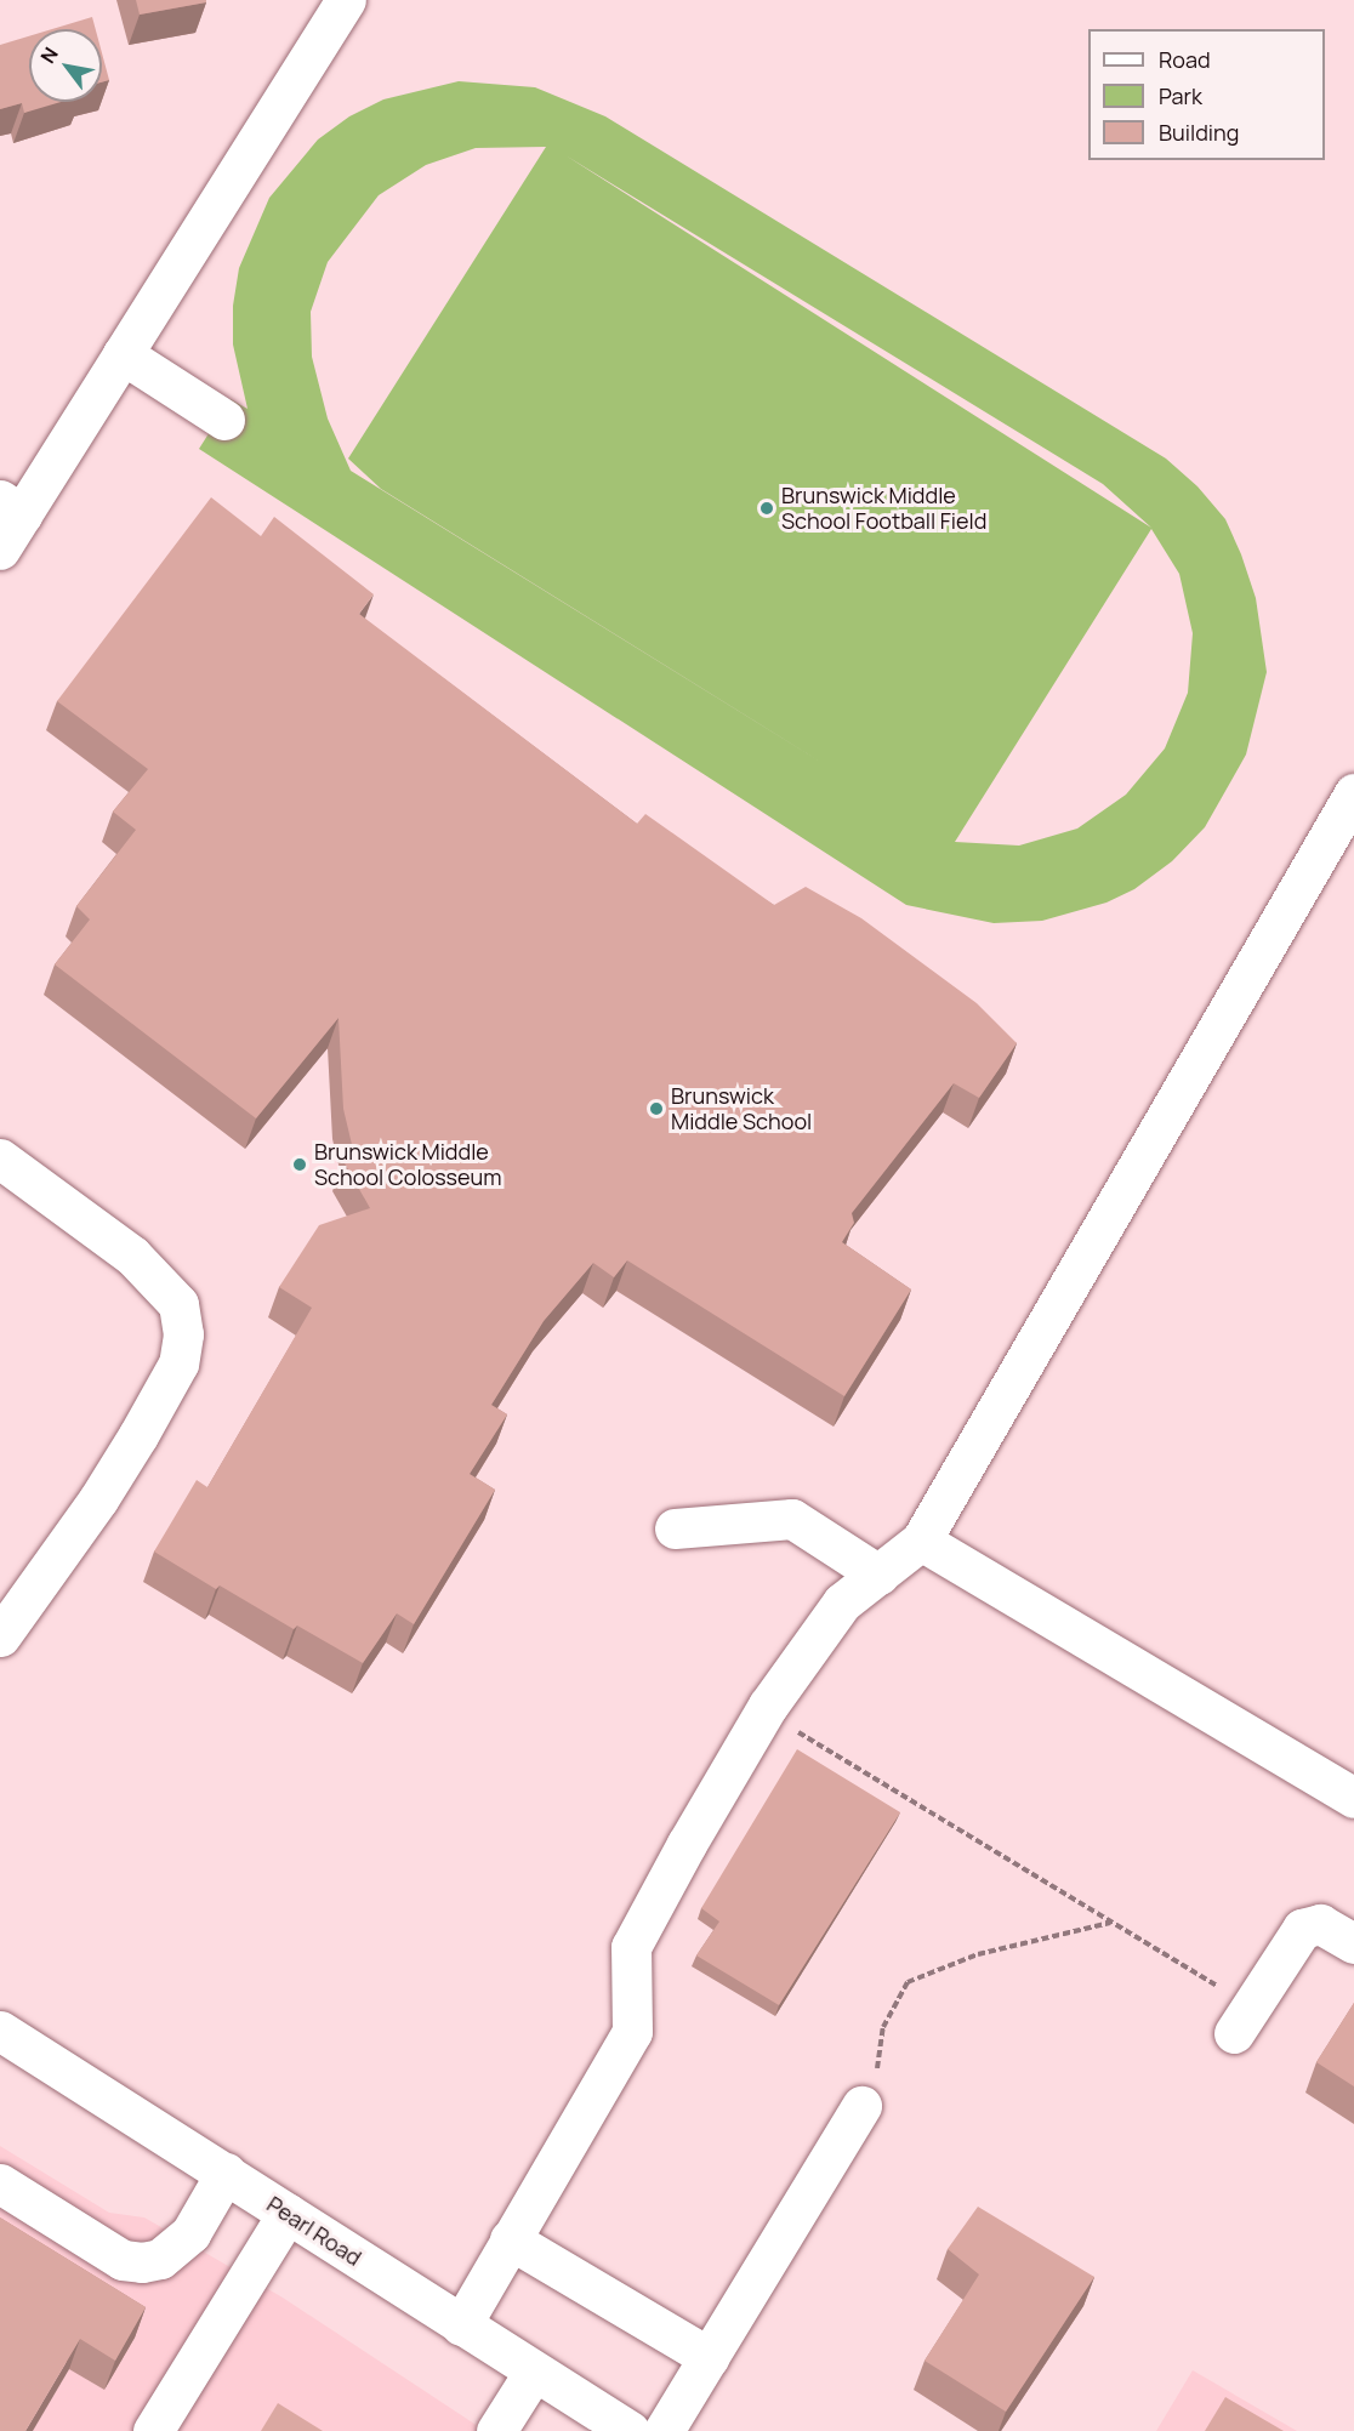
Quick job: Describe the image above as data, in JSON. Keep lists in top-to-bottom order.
{
  "streets": {
    "main road": ["Pearl Road"]
  },
  "places": ["Brunswick Middle School Football Field", "Brunswick Middle School", "Brunswick Middle School Colosseum"],
  "legend": ["Road", "Park", "Building"],
  "north": "top left"
}
